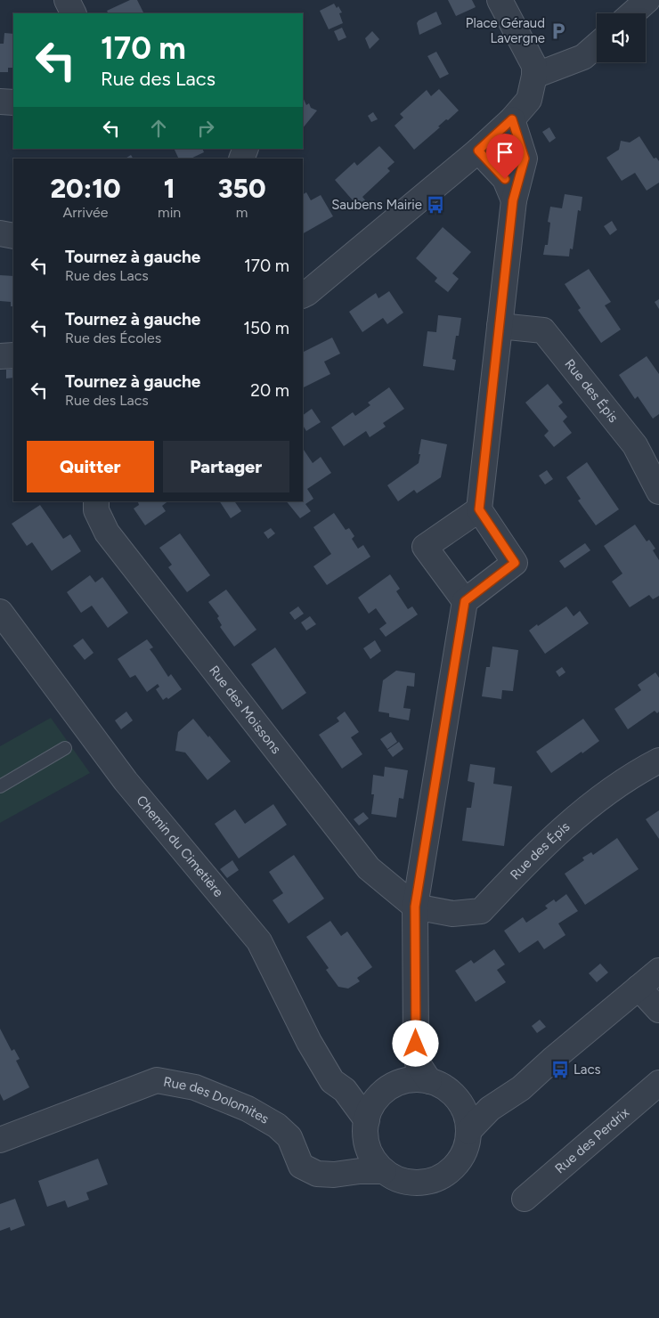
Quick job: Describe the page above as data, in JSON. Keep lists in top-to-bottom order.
{
  "streets": {
    "street": [
      "Rue des Épis",
      "Rue des Moissons",
      "Chemin du Cimetière",
      "Rue des Dolomites",
      "Rue des Perdrix"
    ]
  },
  "crossings": [
    ["Rue des Épis", "Rue des Moissons"],
    ["Chemin du Cimetière", "Rue des Dolomites"]
  ],
  "places": {
    "parking": ["Place Géraud Lavergne"],
    "bus stop": ["Saubens Mairie", "Lacs"]
  },
  "page": {
    "turn": ["170 m", "Rue des Lacs"],
    "eta": [
      "20:10",
      "Arrivée",
      "1",
      "min",
      "350",
      "m"
    ],
    "list": [
      {
        "name": "Tournez à gauche",
        "note": "Rue des Lacs",
        "value": "170 m"
      },
      {
        "name": "Tournez à gauche",
        "note": "Rue des Écoles",
        "value": "150 m"
      },
      {
        "name": "Tournez à gauche",
        "note": "Rue des Lacs",
        "value": "20 m"
      }
    ],
    "buttons": ["Quitter", "Partager"]
  }
}
